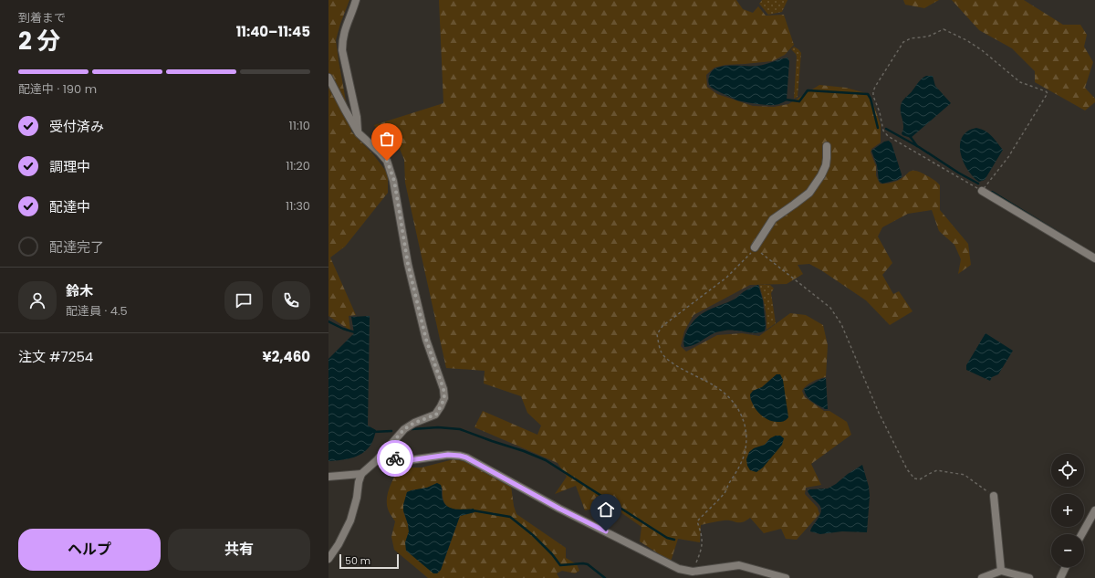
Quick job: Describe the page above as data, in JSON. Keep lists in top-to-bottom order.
{
  "scale_bar": "50 m",
  "page": {
    "heading": ["2 分", "到着まで", "11:40–11:45"],
    "panel": [
      "鈴木",
      "配達員 · 4.5",
      "注文 #7254",
      "¥2,460"
    ],
    "bar": "配達中 · 190 m",
    "list": [
      ["受付済み", "11:10"],
      ["調理中", "11:20"],
      ["配達中", "11:30"],
      "配達完了"
    ],
    "map_buttons": ["+", "−"],
    "buttons": ["ヘルプ", "共有"],
    "scale": "50 m"
  }
}
